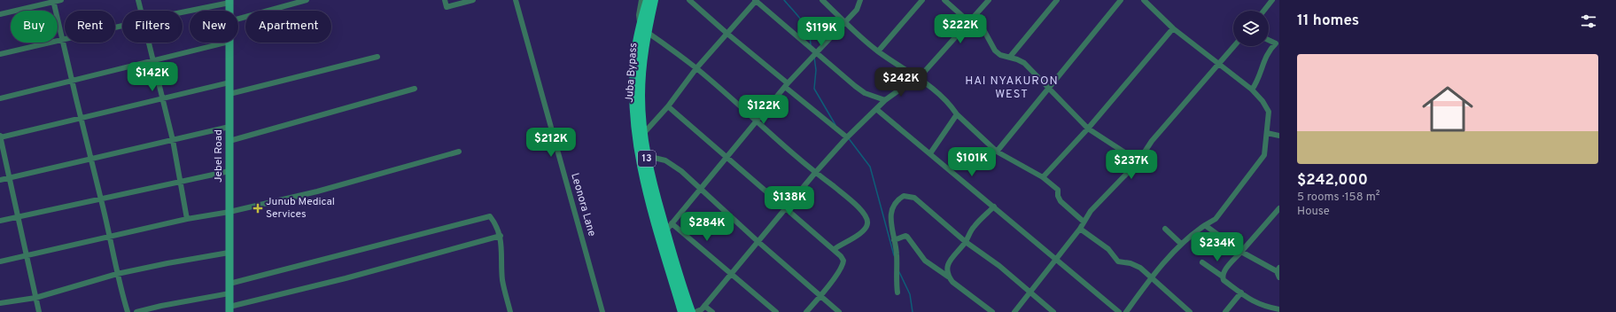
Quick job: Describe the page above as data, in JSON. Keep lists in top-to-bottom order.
{
  "streets": {
    "main road": ["Juba Bypass", "Jebel Road", "13"],
    "street": ["Leonora Lane"]
  },
  "districts": ["HAI NYAKURON WEST"],
  "places": {
    "health": ["Junub Medical Services"]
  },
  "page": {
    "heading": "11 homes",
    "chip": [
      "Buy",
      "Rent",
      "Filters",
      "New",
      "Apartment"
    ],
    "price": [
      "$222K",
      "$119K",
      "$142K",
      "$242K",
      "$122K",
      "$212K",
      "$101K",
      "$237K",
      "$138K",
      "$284K",
      "$234K"
    ],
    "list": [
      {
        "name": "$242,000",
        "note": "5 rooms · 158 m² · House"
      }
    ]
  }
}
